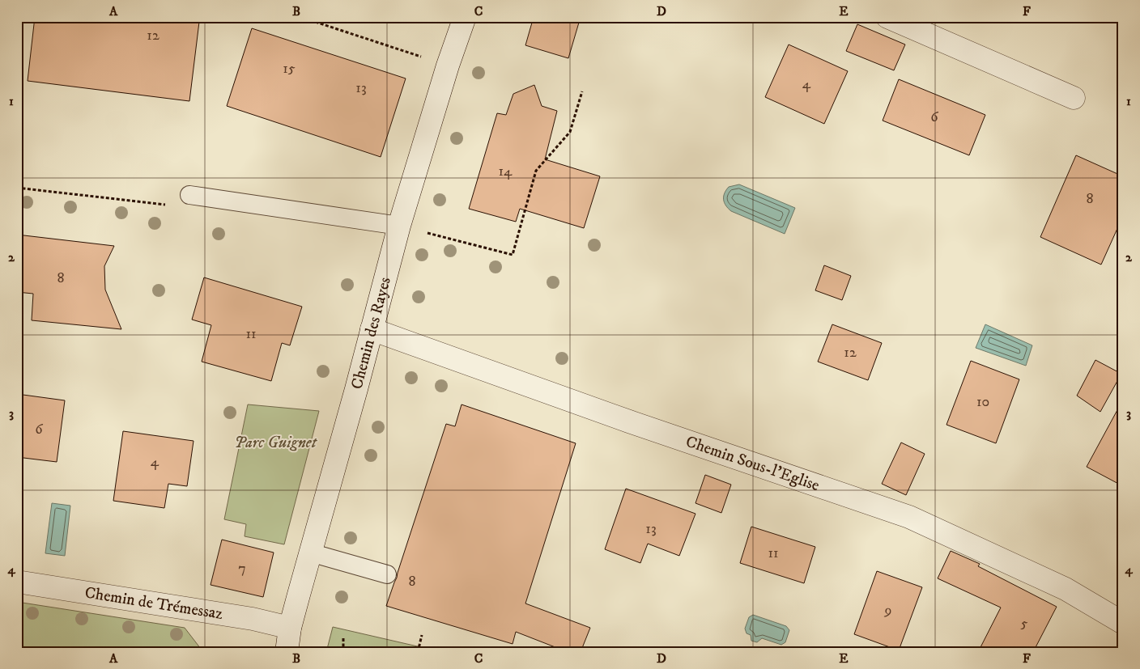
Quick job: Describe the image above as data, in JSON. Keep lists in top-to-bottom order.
{
  "streets": {
    "street": ["Chemin des Rayes", "Chemin Sous-l'Eglise", "Chemin de Trémessaz"]
  },
  "crossings": [
    ["Chemin des Rayes", "Chemin Sous-l'Eglise"],
    ["Chemin des Rayes", "Chemin de Trémessaz"]
  ],
  "parks": ["Parc Guignet"],
  "house_numbers": [
    "12",
    "15",
    "4",
    "13",
    "6",
    "14",
    "8",
    "8",
    "11",
    "12",
    "10",
    "6",
    "4",
    "13",
    "11",
    "7",
    "8",
    "9",
    "5"
  ],
  "grid": {
    "columns": [
      "A",
      "B",
      "C",
      "D",
      "E",
      "F"
    ],
    "rows": [
      "1",
      "2",
      "3",
      "4"
    ]
  }
}
